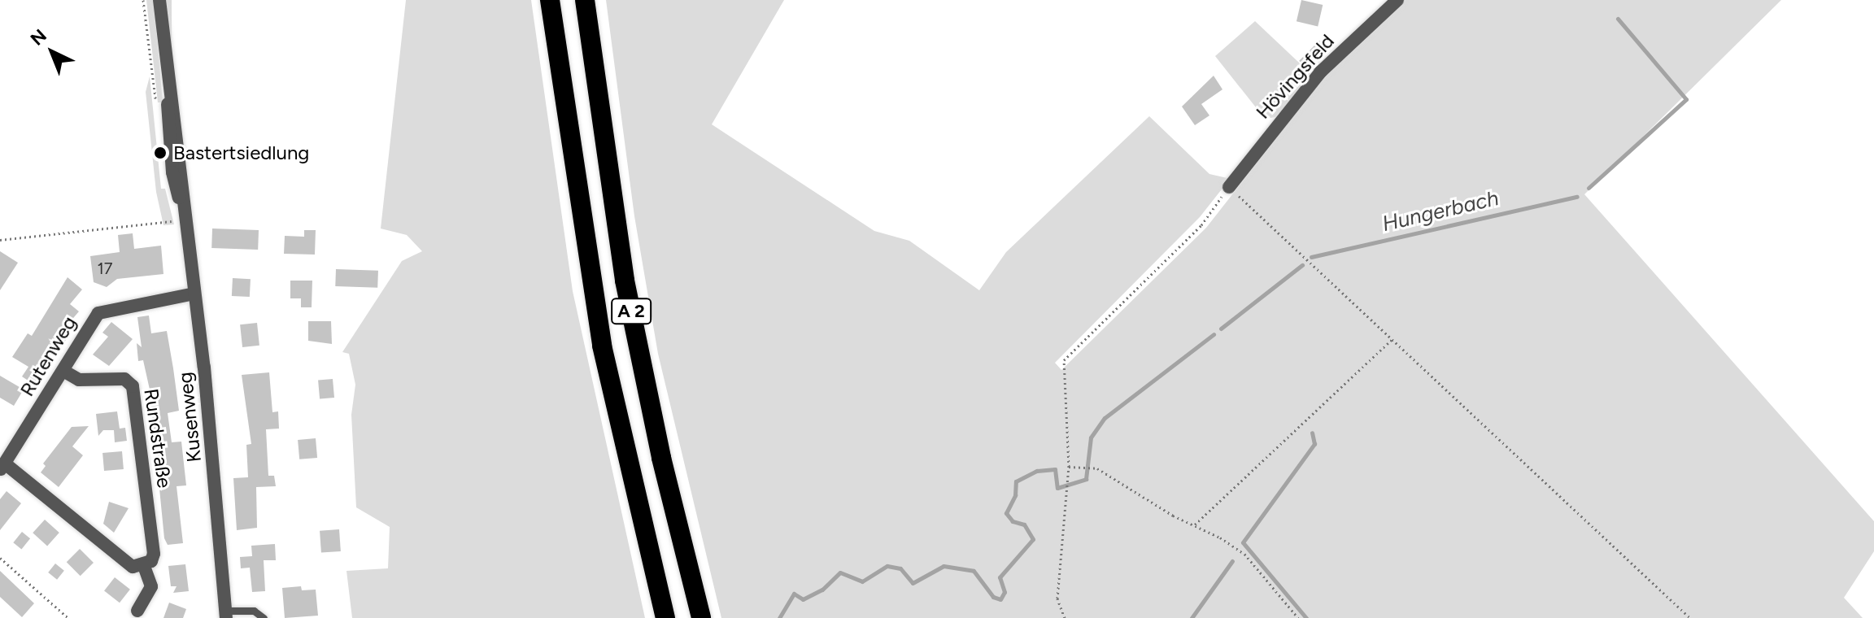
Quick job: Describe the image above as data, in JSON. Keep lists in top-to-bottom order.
{
  "streets": {
    "highway": ["A 2"],
    "street": [
      "Hövingsfeld",
      "Rutenweg",
      "Kusenweg",
      "Rundstraße"
    ]
  },
  "crossings": [
    ["Rutenweg", "Kusenweg"],
    ["Rutenweg", "Rundstraße"]
  ],
  "water": ["Hungerbach"],
  "places": ["Bastertsiedlung"],
  "house_numbers": ["17"],
  "north": "top left"
}
